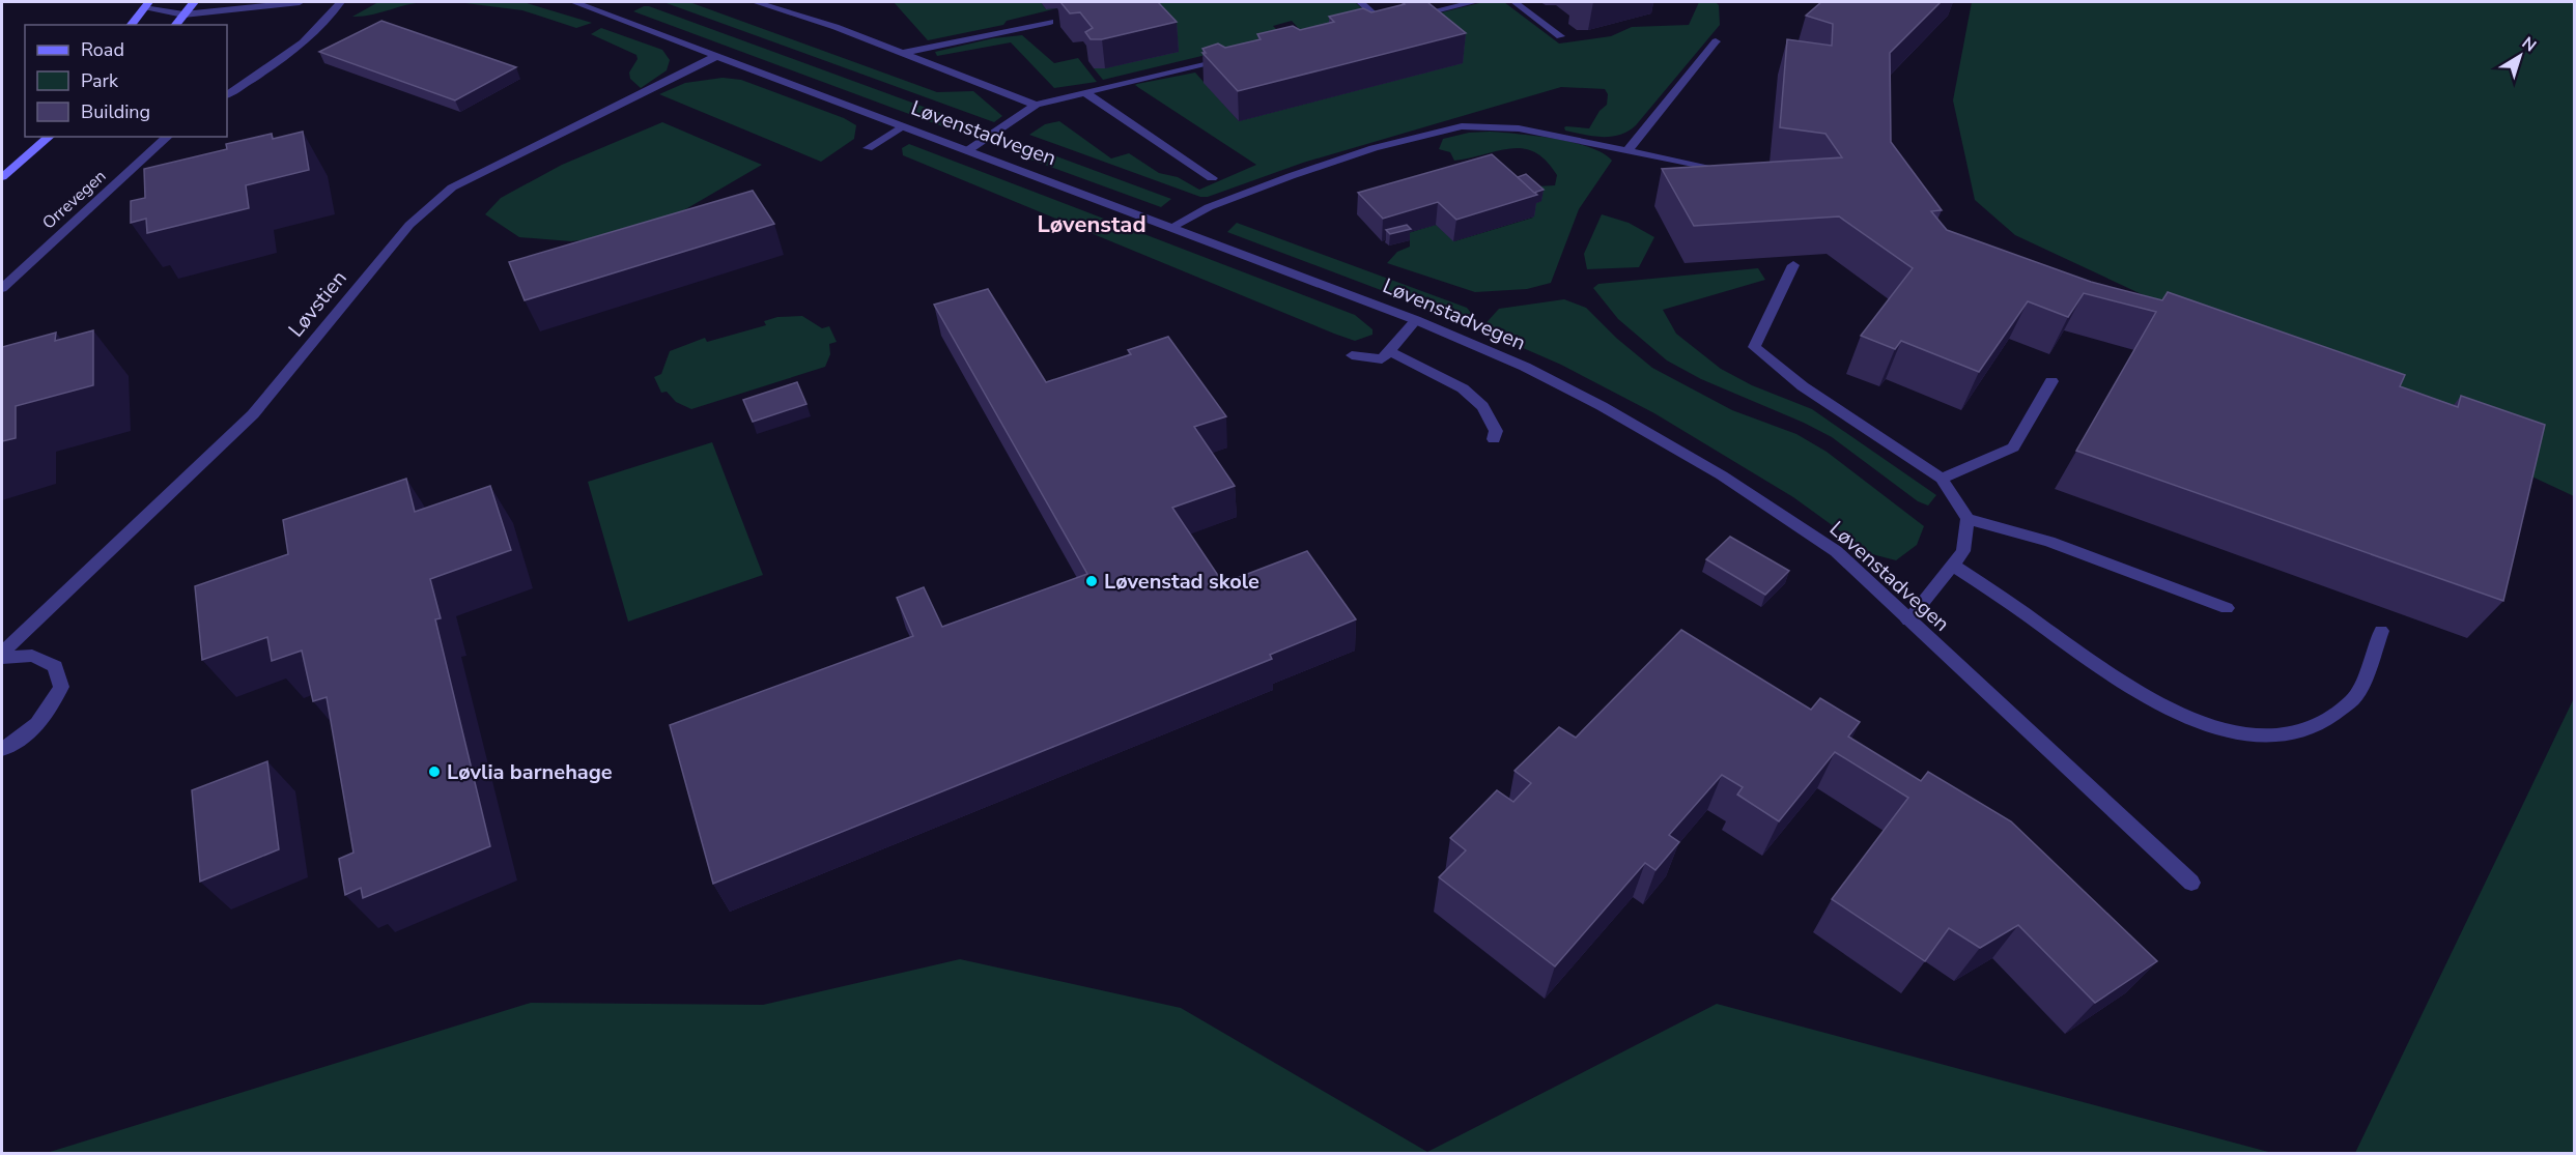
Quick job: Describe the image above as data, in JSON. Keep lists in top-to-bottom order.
{
  "streets": {
    "street": ["Løvenstadvegen", "Orrevegen", "Løvstien"]
  },
  "crossings": [
    ["Løvenstadvegen", "Løvstien"]
  ],
  "districts": ["Løvenstad"],
  "places": ["Løvenstad skole", "Løvlia barnehage"],
  "legend": ["Road", "Park", "Building"],
  "north": "top right"
}
